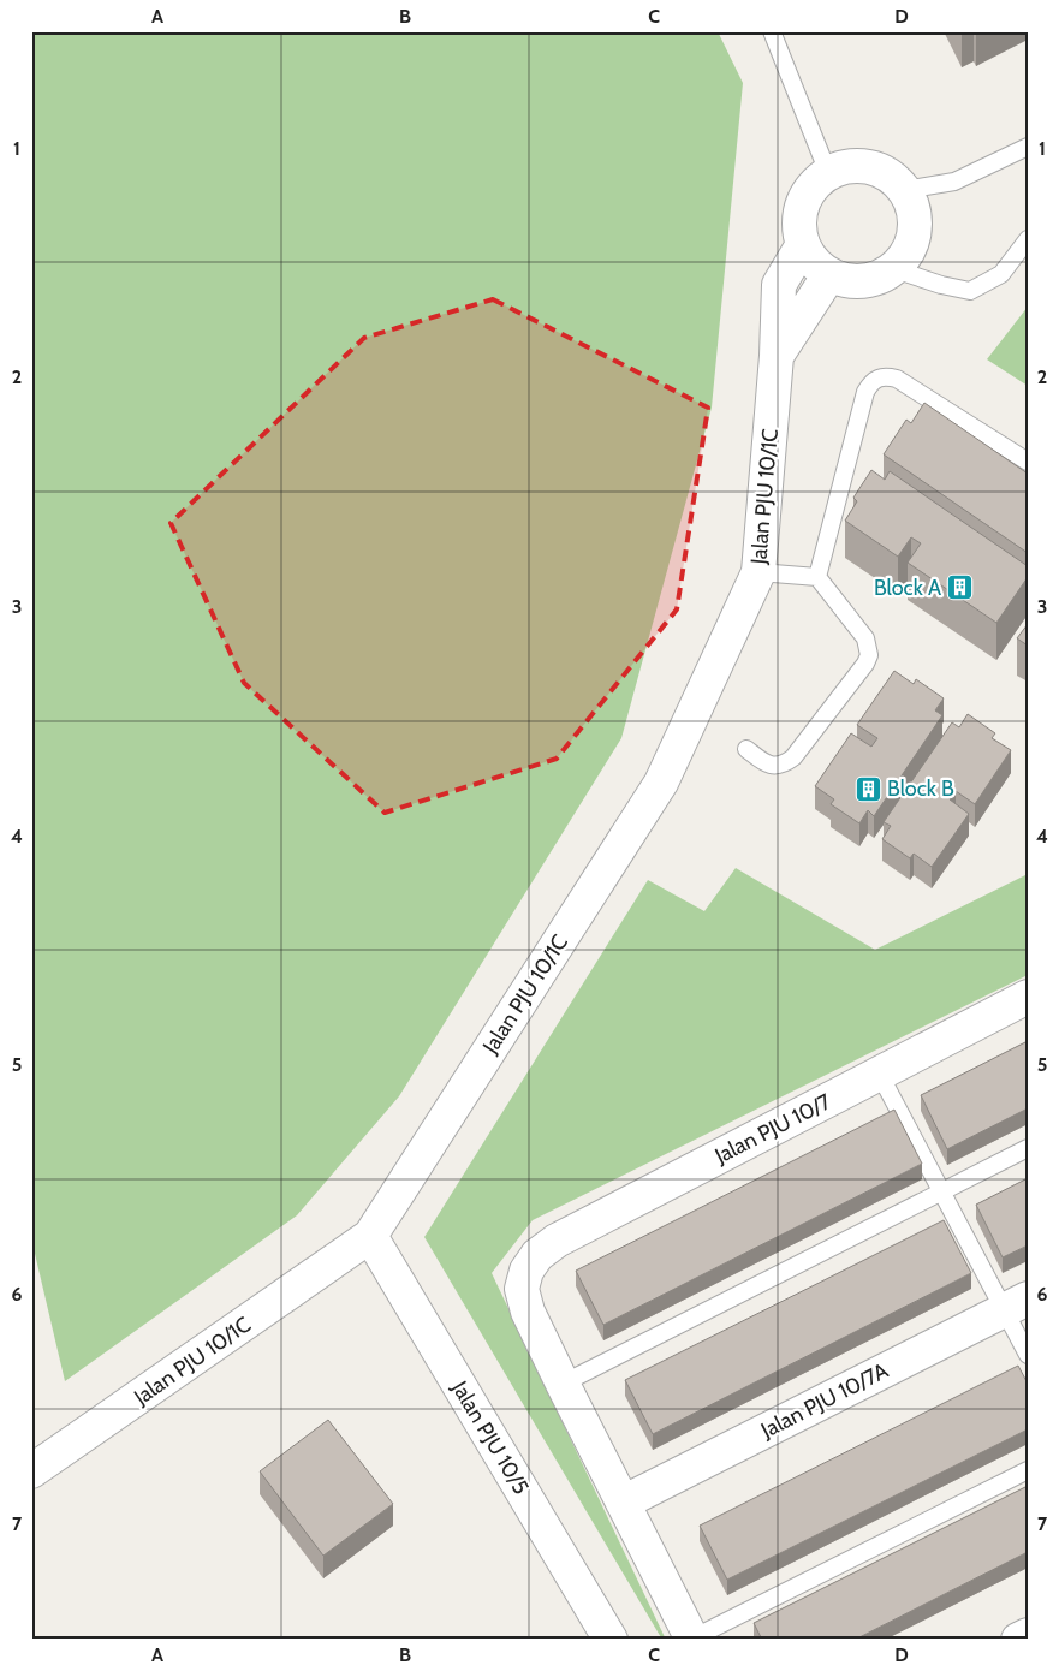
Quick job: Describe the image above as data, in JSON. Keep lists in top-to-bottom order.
{
  "streets": {
    "street": [
      "Jalan PJU 10/1C",
      "Jalan PJU 10/7",
      "Jalan PJU 10/7A",
      "Jalan PJU 10/5"
    ]
  },
  "crossings": [
    ["Jalan PJU 10/1C", "Jalan PJU 10/5"]
  ],
  "places": {
    "building": ["Block A", "Block B"]
  },
  "grid": {
    "columns": [
      "A",
      "B",
      "C",
      "D"
    ],
    "rows": [
      "1",
      "2",
      "3",
      "4",
      "5",
      "6",
      "7"
    ]
  }
}
